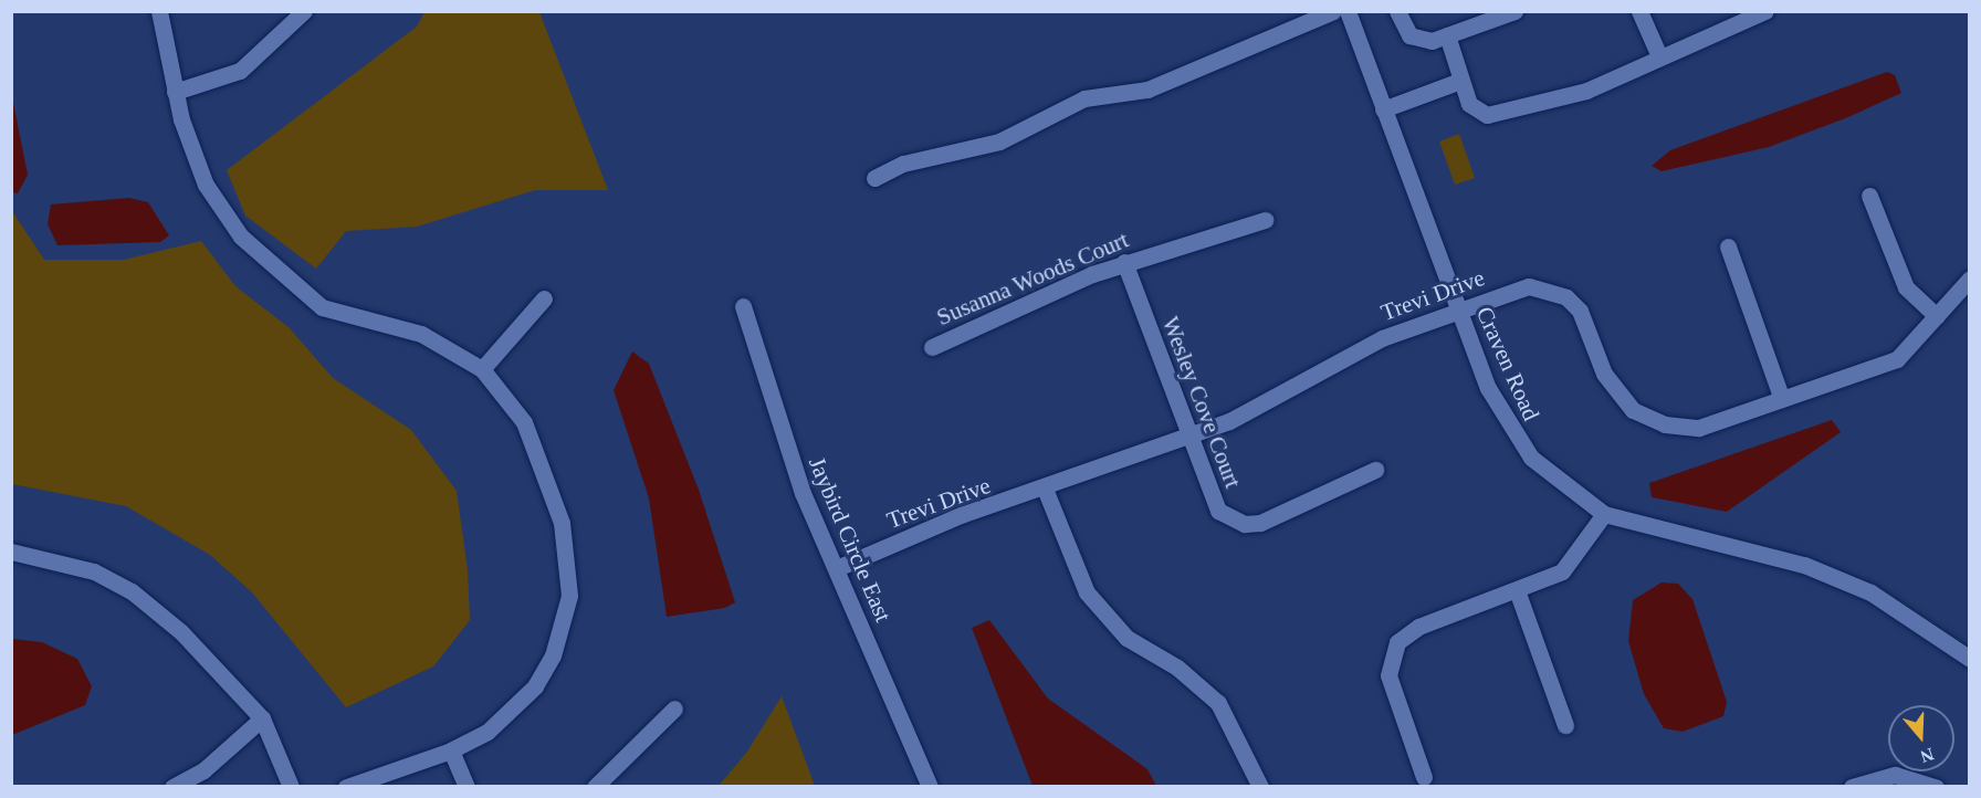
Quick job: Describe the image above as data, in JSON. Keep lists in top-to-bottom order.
{
  "streets": {
    "street": [
      "Susanna Woods Court",
      "Trevi Drive",
      "Craven Road",
      "Wesley Cove Court",
      "Jaybird Circle East"
    ]
  },
  "crossings": [
    ["Susanna Woods Court", "Wesley Cove Court"],
    ["Trevi Drive", "Craven Road"],
    ["Trevi Drive", "Wesley Cove Court"],
    ["Trevi Drive", "Jaybird Circle East"]
  ],
  "north": "bottom"
}
